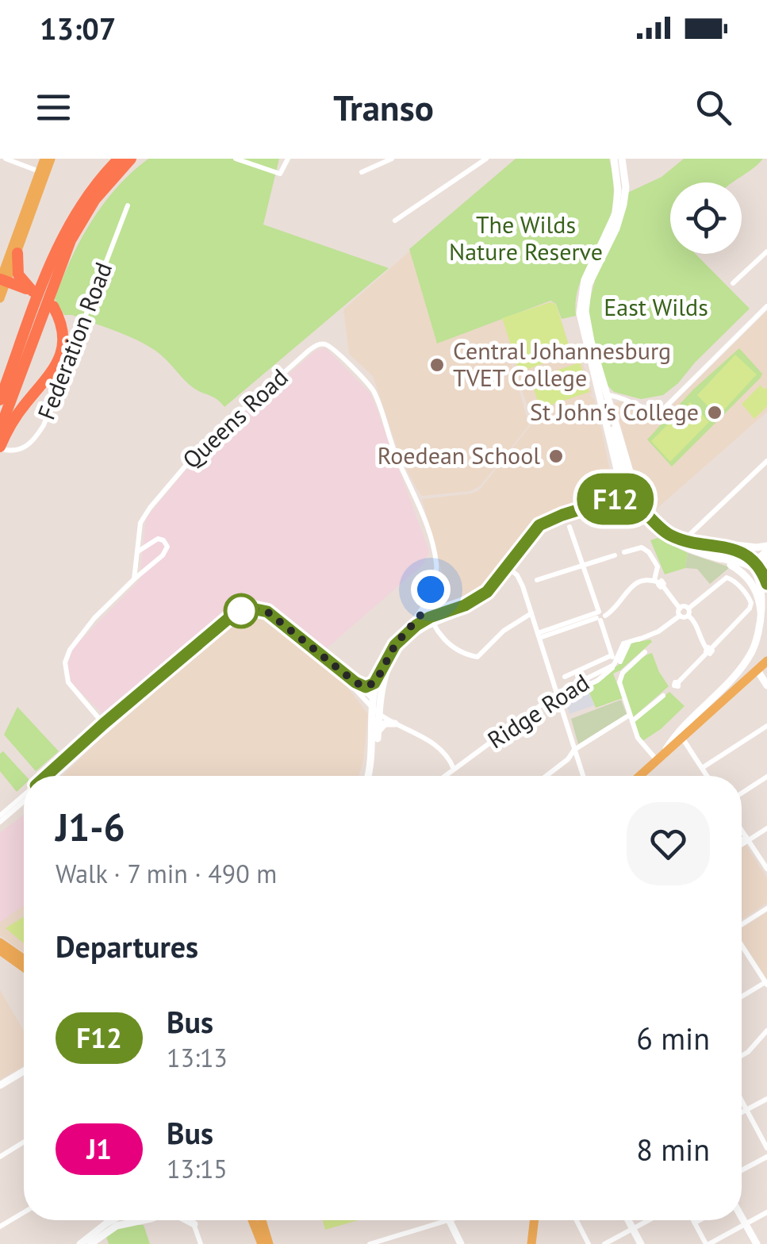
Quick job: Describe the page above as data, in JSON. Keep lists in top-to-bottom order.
{
  "streets": {
    "street": ["Federation Road", "Queens Road", "Ridge Road"]
  },
  "parks": ["The Wilds Nature Reserve", "East Wilds"],
  "places": ["Central Johannesburg TVET College", "St John's College", "Roedean School"],
  "lines": ["bus line F12"],
  "page": {
    "status": "13:07",
    "header": "Transo",
    "on_map": "F12",
    "heading": [
      ["J1-6", "Walk · 7 min · 490 m"],
      "Departures"
    ],
    "list": [
      {
        "mark": "F12",
        "name": "Bus",
        "note": "13:13",
        "value": "6 min"
      },
      {
        "mark": "J1",
        "name": "Bus",
        "note": "13:15",
        "value": "8 min"
      }
    ]
  }
}
